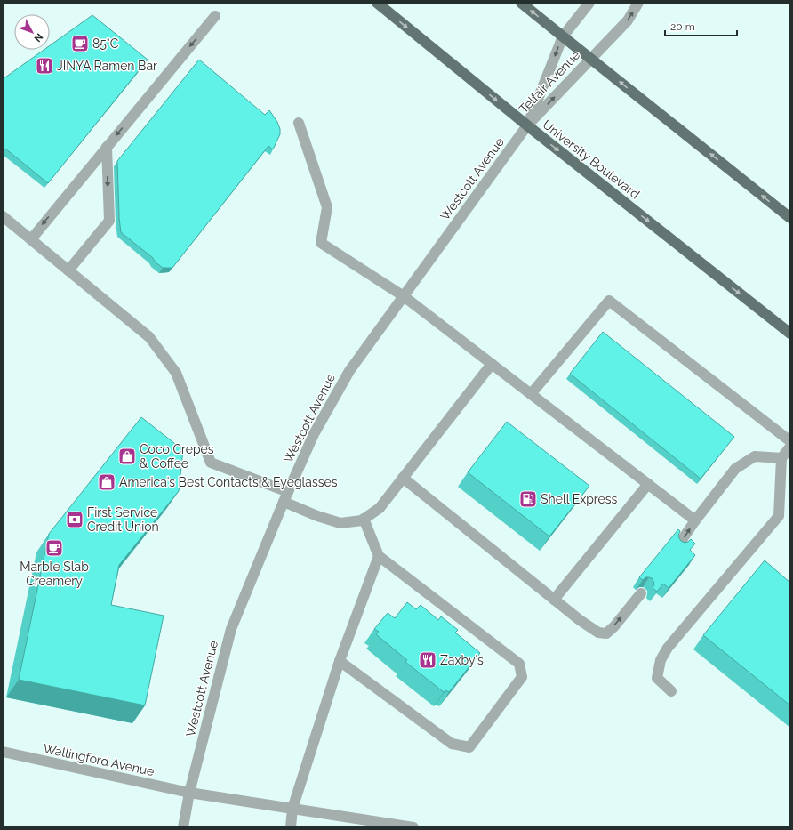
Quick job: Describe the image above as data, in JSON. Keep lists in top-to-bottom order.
{
  "streets": {
    "main road": ["University Boulevard"],
    "street": ["Telfair Avenue", "Westcott Avenue", "Wallingford Avenue"]
  },
  "crossings": [
    ["Telfair Avenue", "University Boulevard"],
    ["Telfair Avenue", "Westcott Avenue"],
    ["University Boulevard", "Westcott Avenue"],
    ["Westcott Avenue", "Wallingford Avenue"]
  ],
  "places": {
    "cafe": ["85°C", "Marble Slab Creamery"],
    "restaurant": ["JINYA Ramen Bar", "Zaxby's"],
    "shop": ["Coco Crepes & Coffee", "America's Best Contacts & Eyeglasses"],
    "fuel station": ["Shell Express"],
    "bank": ["First Service Credit Union"]
  },
  "scale_bar": "20 m",
  "north": "bottom right"
}
